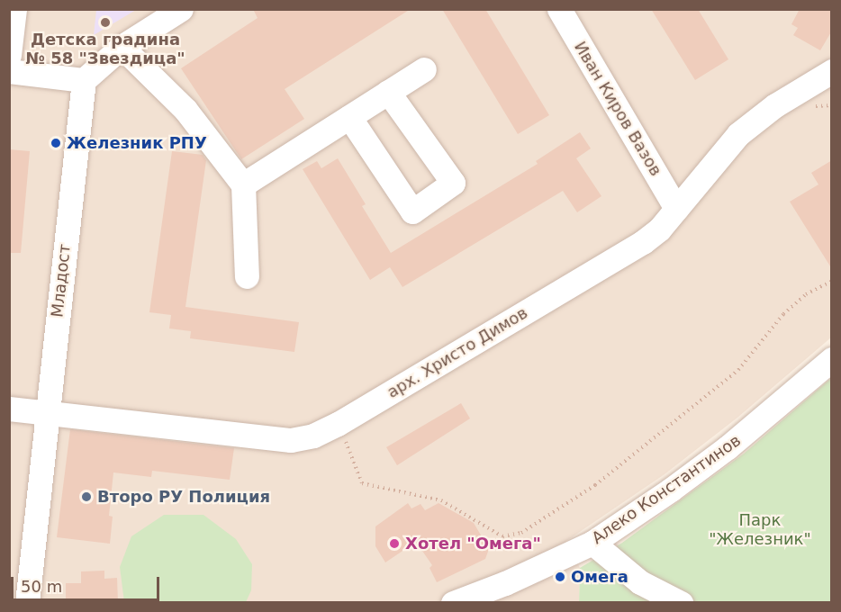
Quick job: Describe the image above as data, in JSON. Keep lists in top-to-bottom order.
{
  "streets": {
    "street": [
      "Иван Киров Вазов",
      "Младост",
      "арх. Христо Димов",
      "Алеко Константинов"
    ]
  },
  "crossings": [
    ["Иван Киров Вазов", "арх. Христо Димов"],
    ["Младост", "арх. Христо Димов"]
  ],
  "parks": ["Парк \"Железник\""],
  "places": [
    "Детска градина № 58 \"Звездица\"",
    "Железник РПУ",
    "Второ РУ Полиция",
    "Хотел \"Омега\"",
    "Омега"
  ],
  "scale_bar": "50 m"
}
